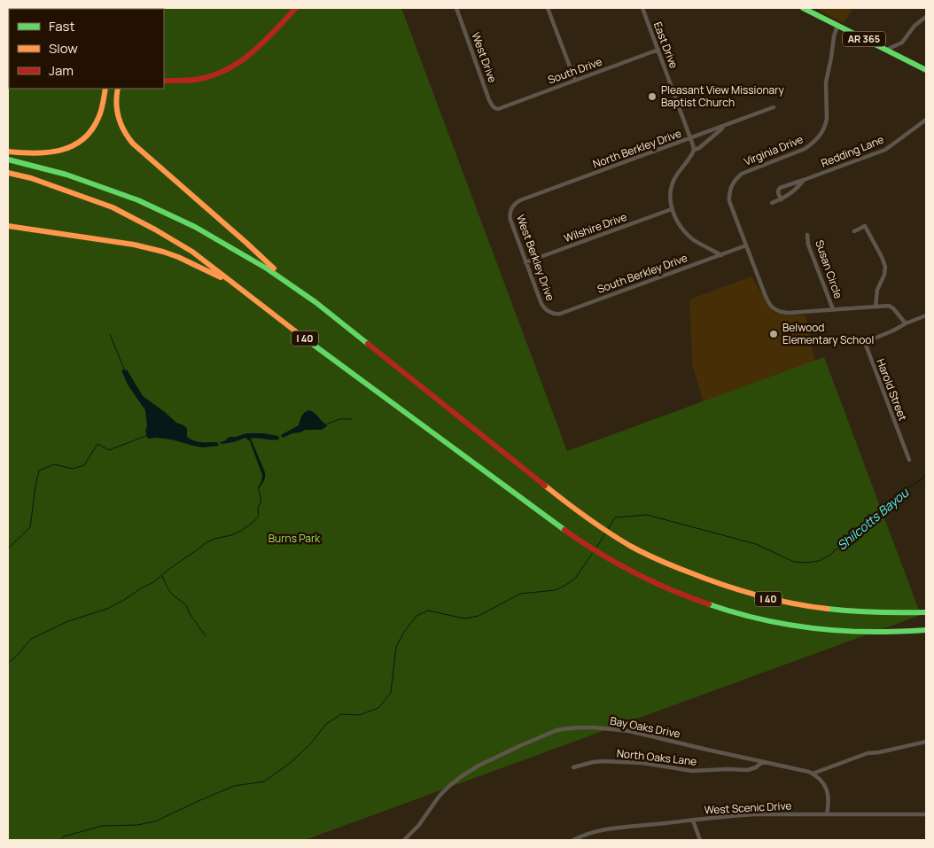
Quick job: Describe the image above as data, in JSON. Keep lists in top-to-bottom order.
{
  "streets": {
    "main road": ["AR 365", "I 40"],
    "street": [
      "East Drive",
      "West Drive",
      "South Drive",
      "North Berkley Drive",
      "Virginia Drive",
      "Redding Lane",
      "Wilshire Drive",
      "West Berkley Drive",
      "Susan Circle",
      "South Berkley Drive",
      "Harold Street",
      "Bay Oaks Drive",
      "North Oaks Lane",
      "West Scenic Drive"
    ]
  },
  "crossings": [
    ["AR 365", "Virginia Drive"],
    ["East Drive", "South Drive"],
    ["East Drive", "North Berkley Drive"],
    ["West Drive", "South Drive"],
    ["North Berkley Drive", "West Berkley Drive"],
    ["Virginia Drive", "Susan Circle"],
    ["Virginia Drive", "South Berkley Drive"],
    ["Virginia Drive", "Harold Street"],
    ["Wilshire Drive", "West Berkley Drive"],
    ["West Berkley Drive", "South Berkley Drive"],
    ["Bay Oaks Drive", "North Oaks Lane"]
  ],
  "water": ["Shilcotts Bayou"],
  "parks": ["Burns Park"],
  "places": ["Pleasant View Missionary Baptist Church", "Belwood Elementary School"],
  "legend": ["Fast", "Slow", "Jam"]
}
